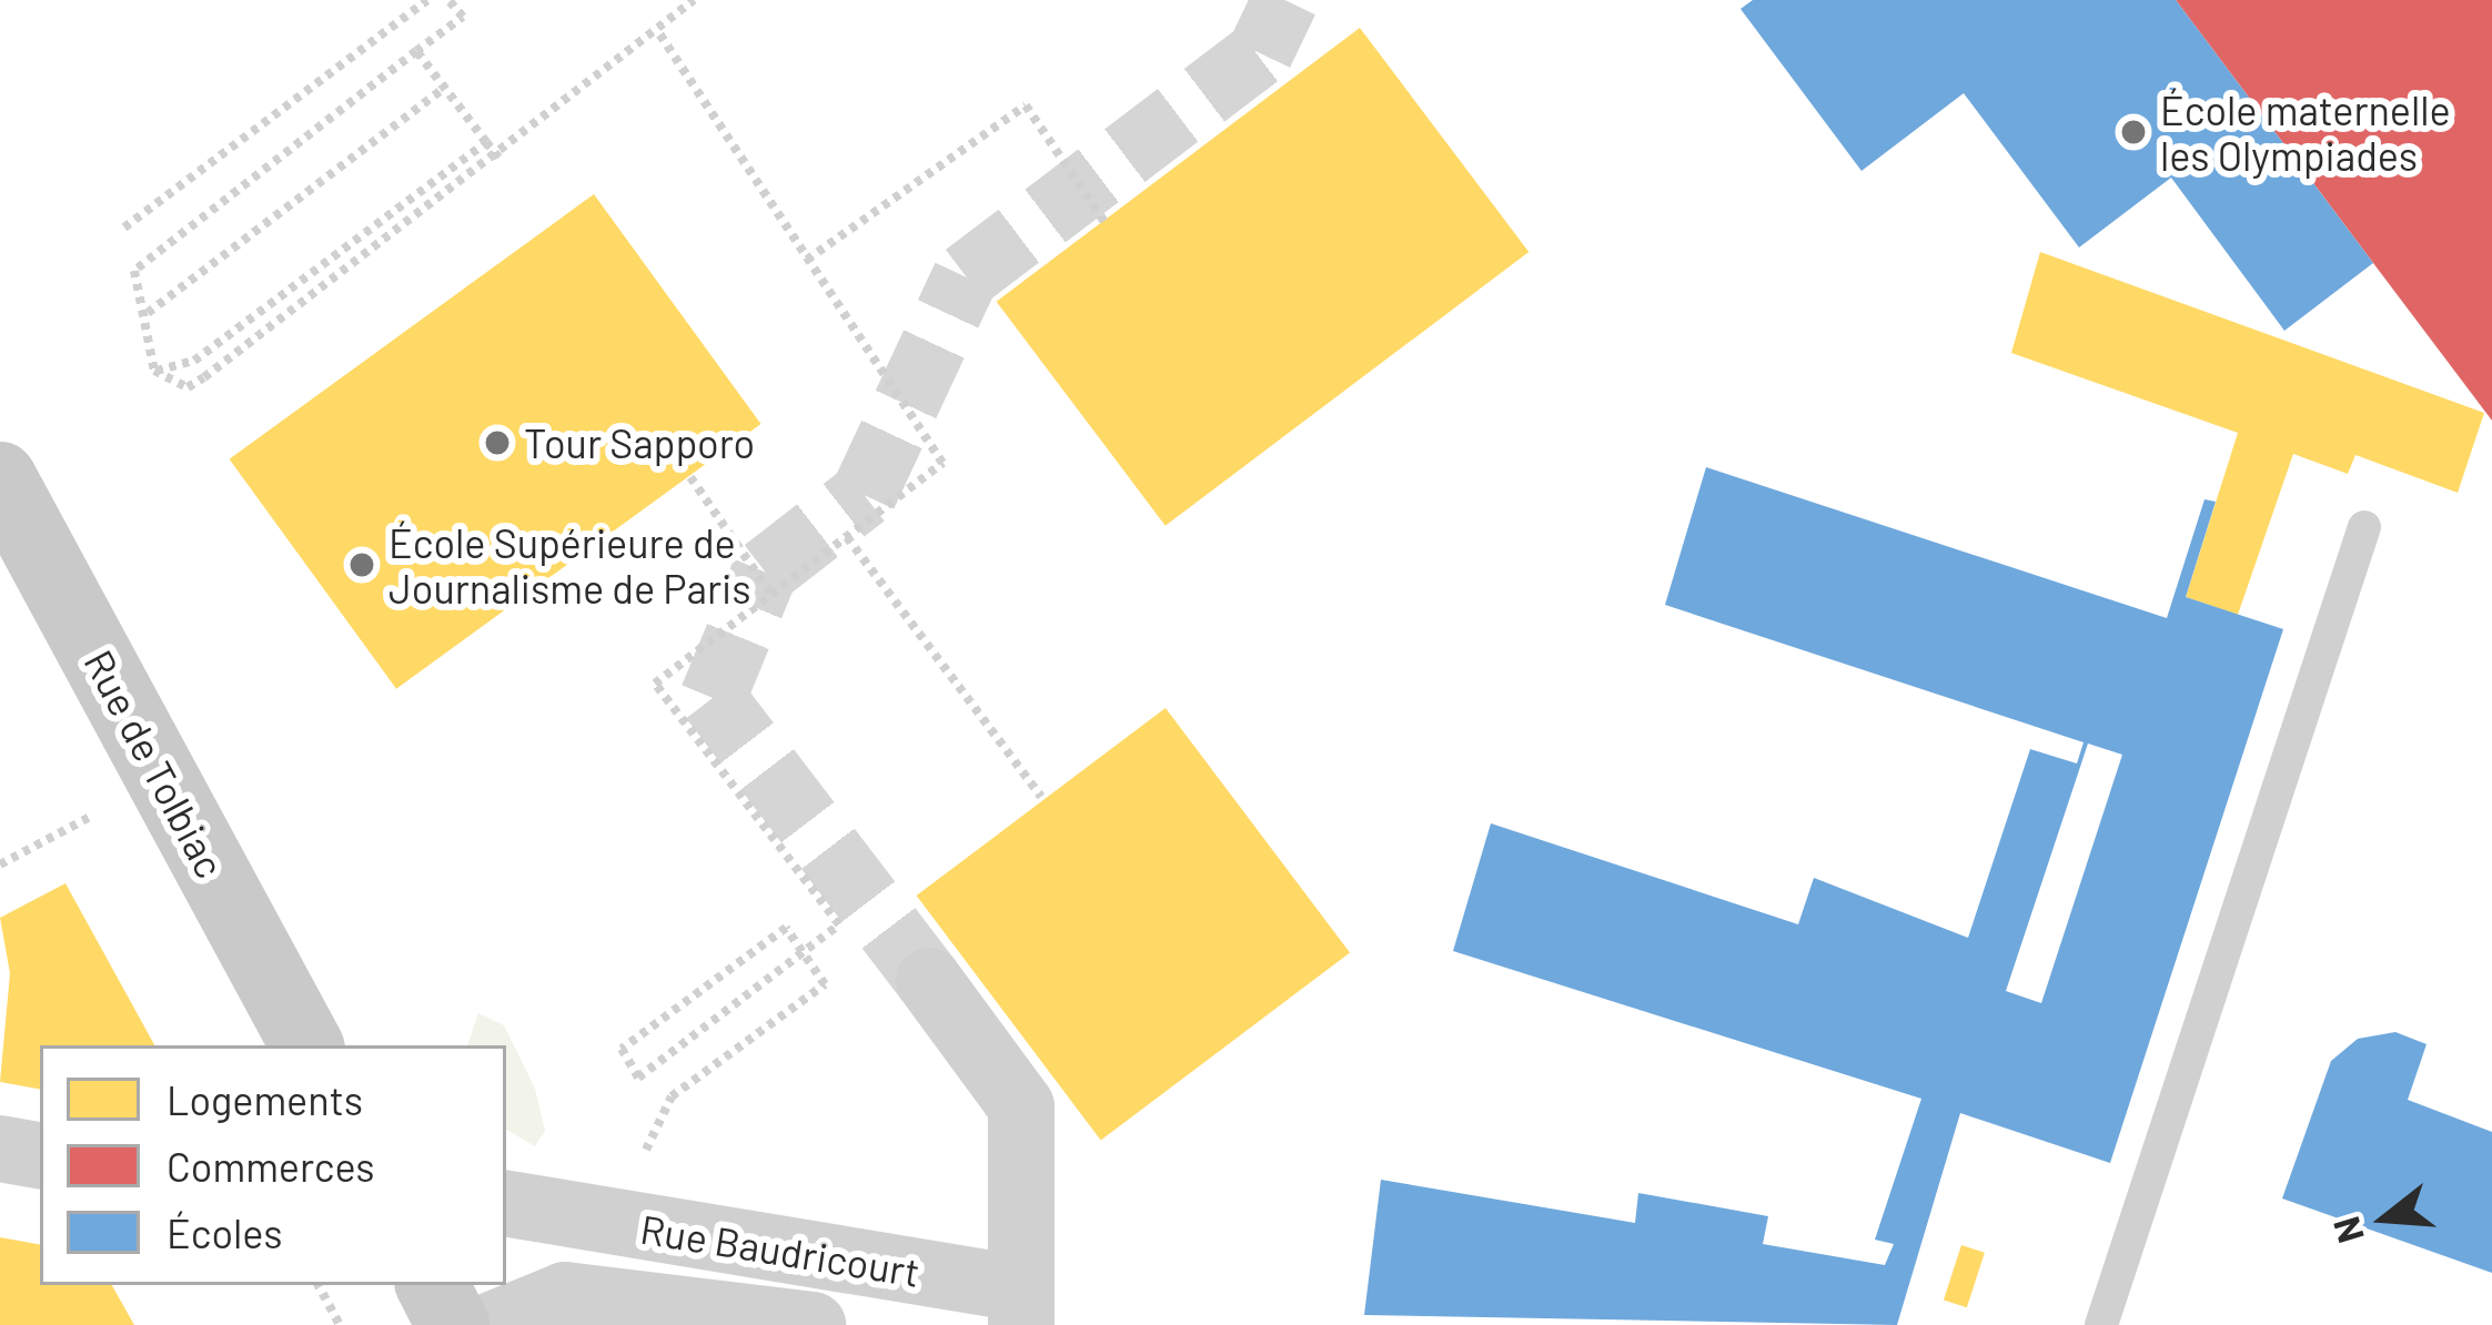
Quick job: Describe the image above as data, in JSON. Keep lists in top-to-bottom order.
{
  "streets": {
    "main road": ["Rue de Tolbiac"],
    "street": ["Rue Baudricourt"]
  },
  "places": ["École maternelle les Olympiades", "Tour Sapporo", "École Supérieure de Journalisme de Paris"],
  "legend": ["Logements", "Commerces", "Écoles"],
  "north": "left"
}
